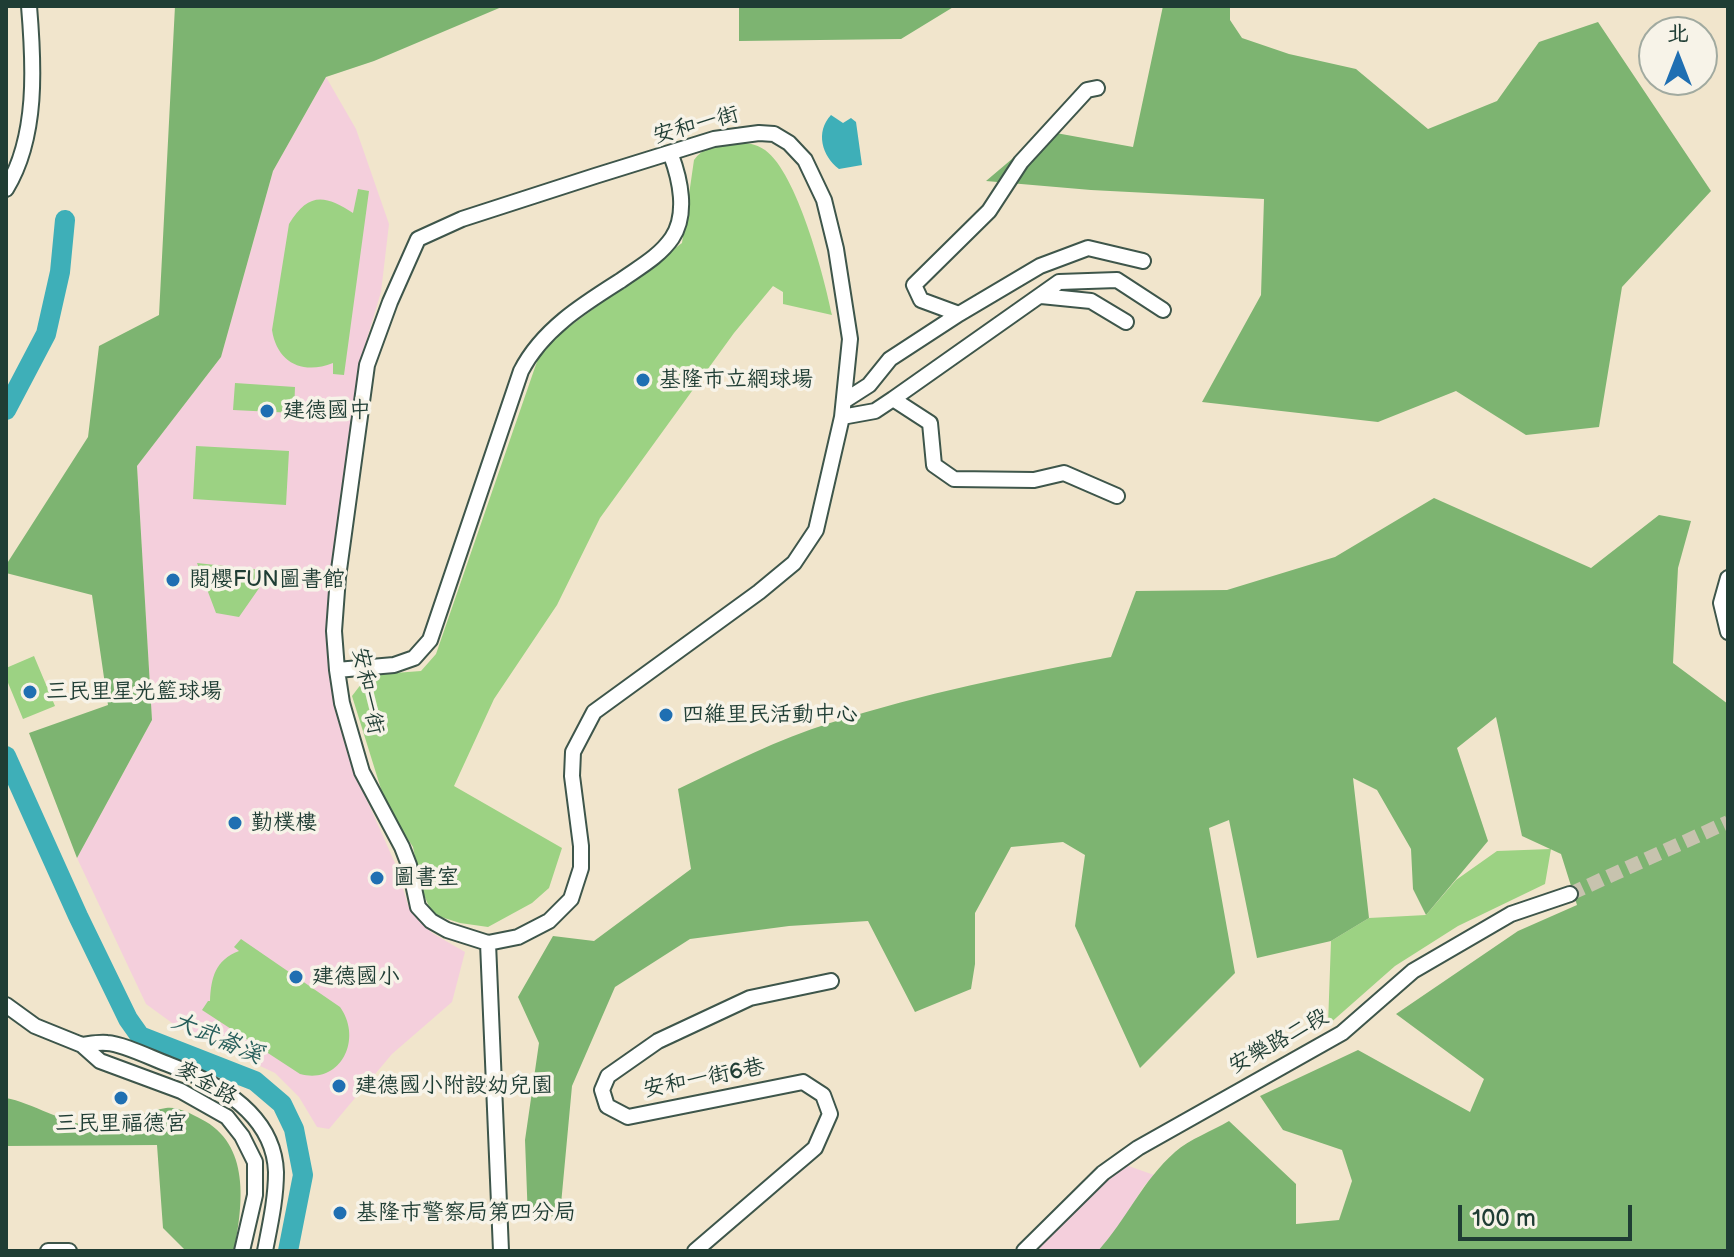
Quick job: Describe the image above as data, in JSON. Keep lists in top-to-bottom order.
{
  "streets": {
    "street": [
      "安和一街",
      "安樂路二段",
      "安和一街6巷",
      "麥金路"
    ]
  },
  "water": ["大武崙溪"],
  "places": [
    "基隆市立網球場",
    "建德國中",
    "閱櫻FUN圖書館",
    "三民里星光籃球場",
    "四維里民活動中心",
    "勤樸樓",
    "圖書室",
    "建德國小",
    "建德國小附設幼兒園",
    "三民里福德宮",
    "基隆市警察局第四分局"
  ],
  "scale_bar": "100 m",
  "north": "top"
}
